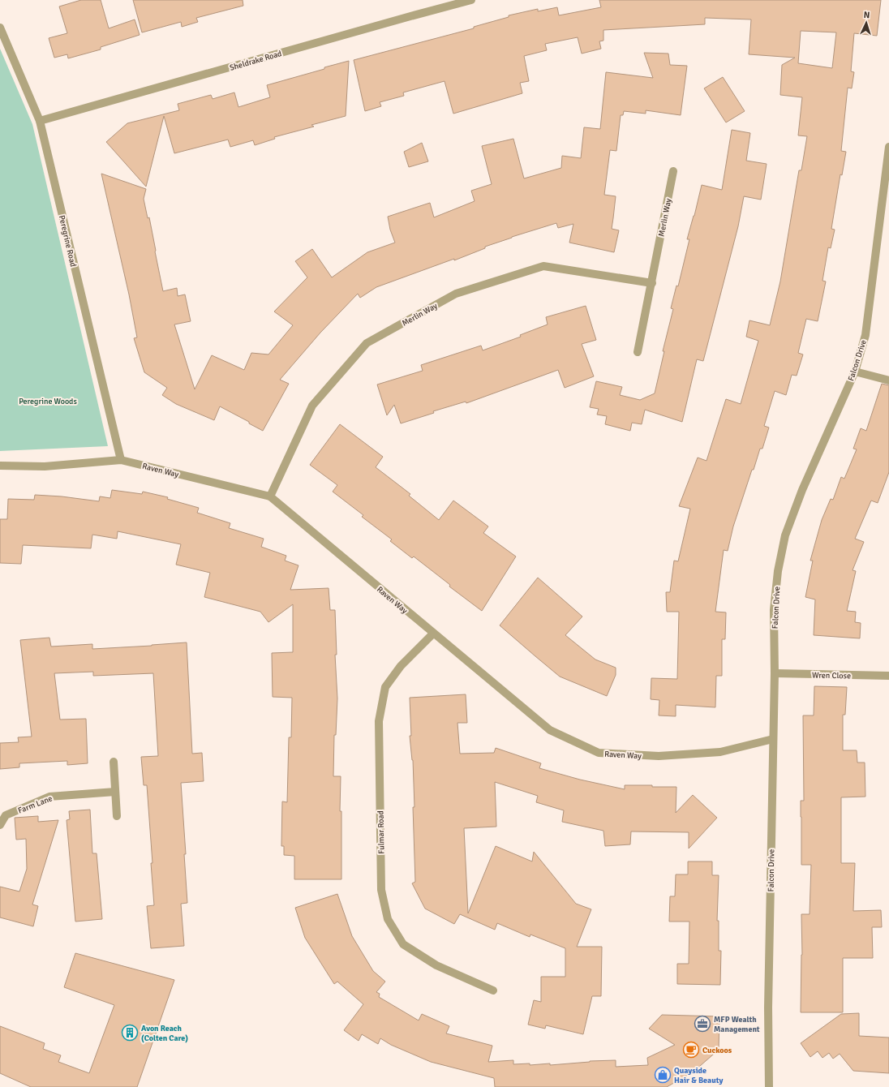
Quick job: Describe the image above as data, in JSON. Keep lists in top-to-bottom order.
{
  "streets": {
    "street": [
      "Sheldrake Road",
      "Merlin Way",
      "Peregrine Road",
      "Falcon Drive",
      "Raven Way",
      "Wren Close",
      "Farm Lane",
      "Fulmar Road"
    ]
  },
  "crossings": [
    ["Sheldrake Road", "Peregrine Road"],
    ["Merlin Way", "Raven Way"],
    ["Peregrine Road", "Raven Way"],
    ["Falcon Drive", "Raven Way"],
    ["Falcon Drive", "Wren Close"],
    ["Raven Way", "Fulmar Road"]
  ],
  "parks": ["Peregrine Woods"],
  "places": {
    "office": ["MFP Wealth Management"],
    "building": ["Avon Reach (Colten Care)"],
    "cafe": ["Cuckoos"],
    "shop": ["Quayside Hair & Beauty"]
  },
  "north": "top"
}
